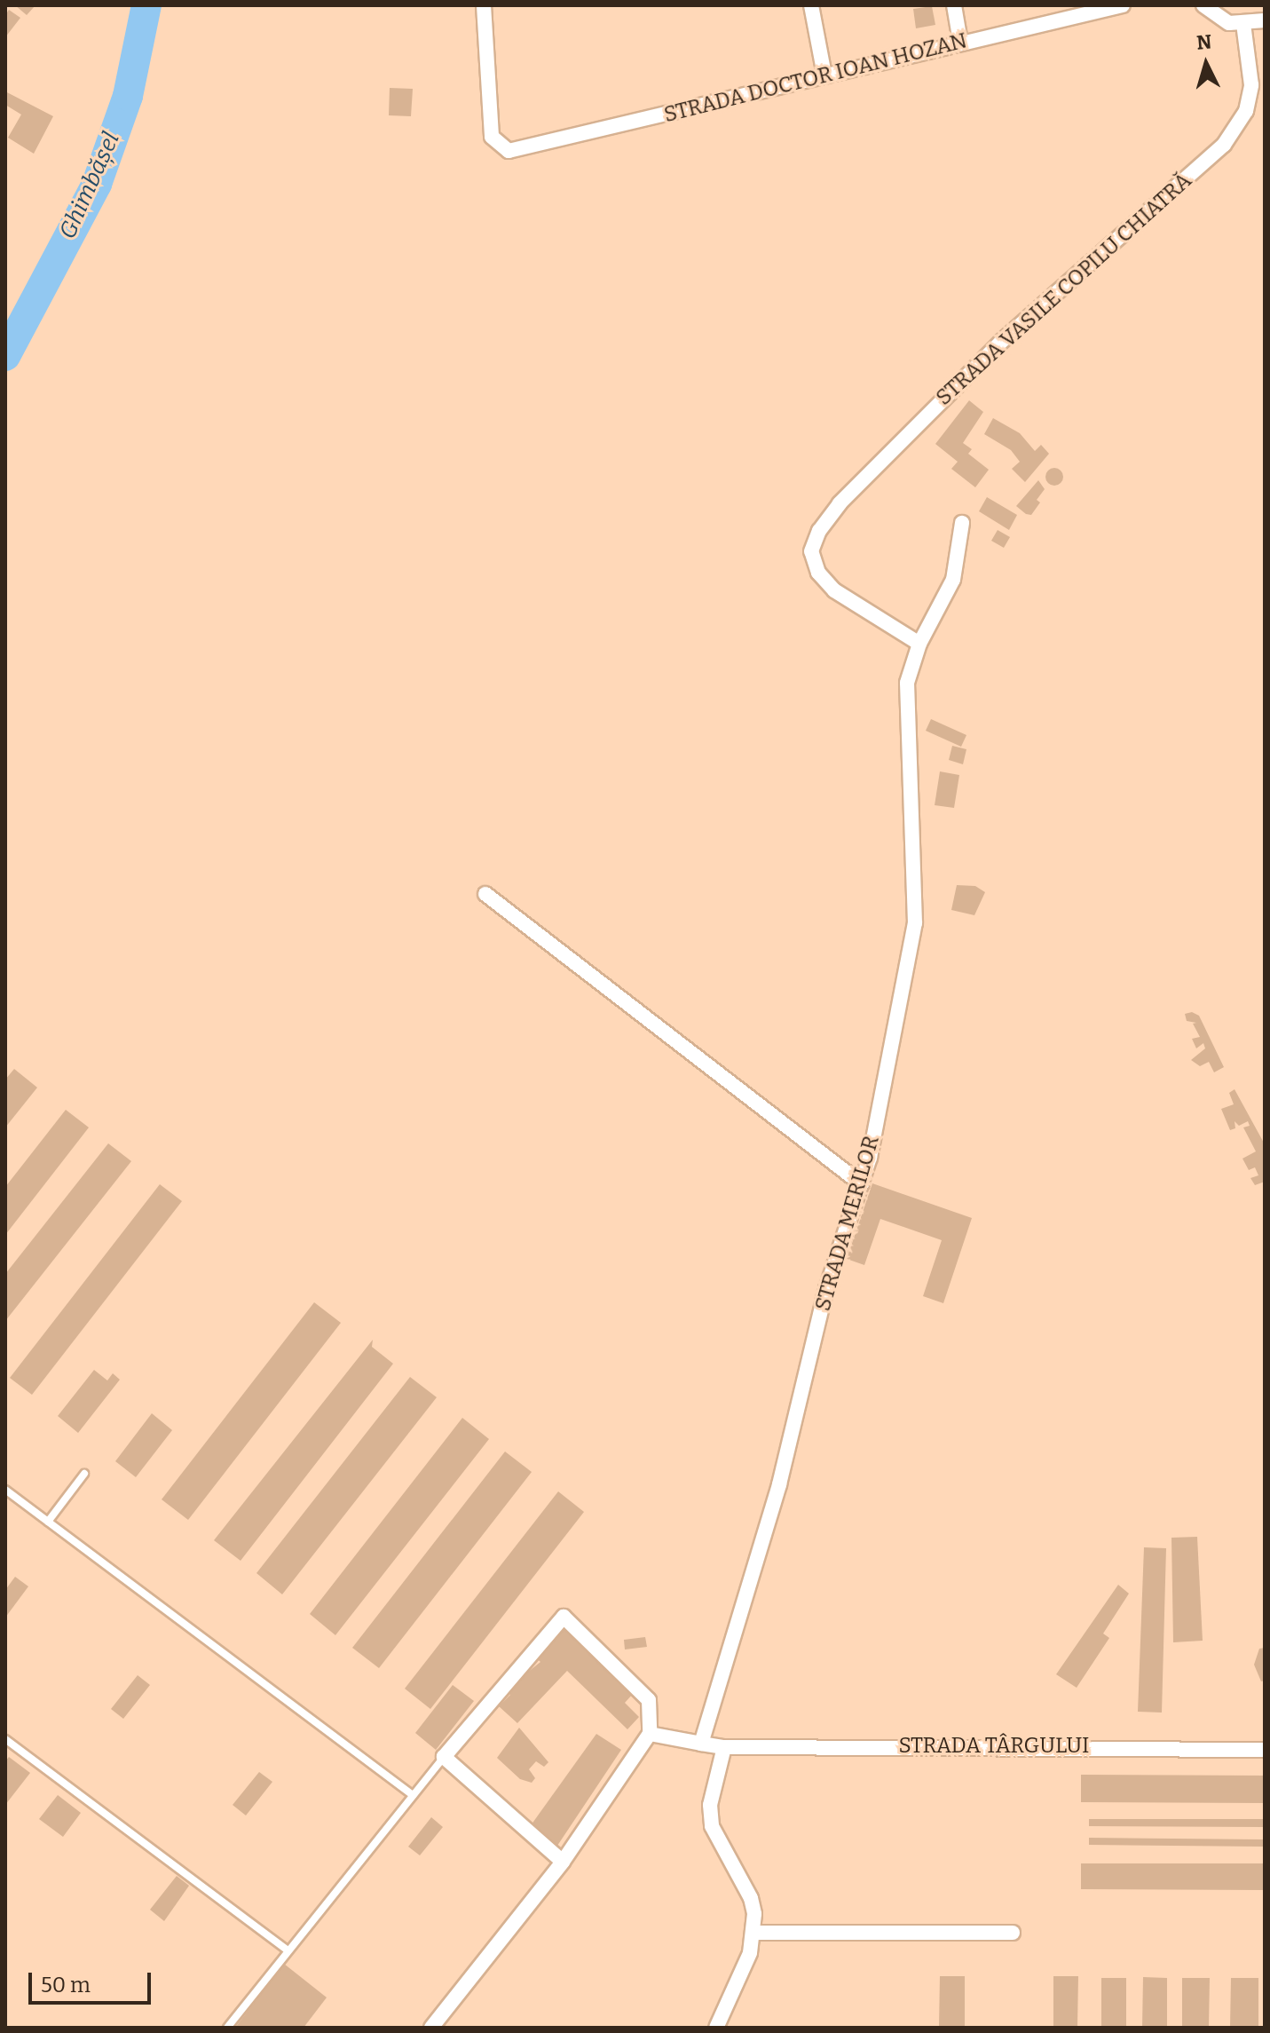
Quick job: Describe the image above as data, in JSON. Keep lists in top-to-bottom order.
{
  "streets": {
    "street": [
      "STRADA DOCTOR IOAN HOZAN",
      "STRADA VASILE COPILU CHIATRĂ",
      "STRADA MERILOR",
      "STRADA TÂRGULUI"
    ]
  },
  "crossings": [
    ["STRADA VASILE COPILU CHIATRĂ", "STRADA MERILOR"],
    ["STRADA MERILOR", "STRADA TÂRGULUI"]
  ],
  "water": ["Ghimbășel"],
  "scale_bar": "50 m",
  "north": "top"
}
